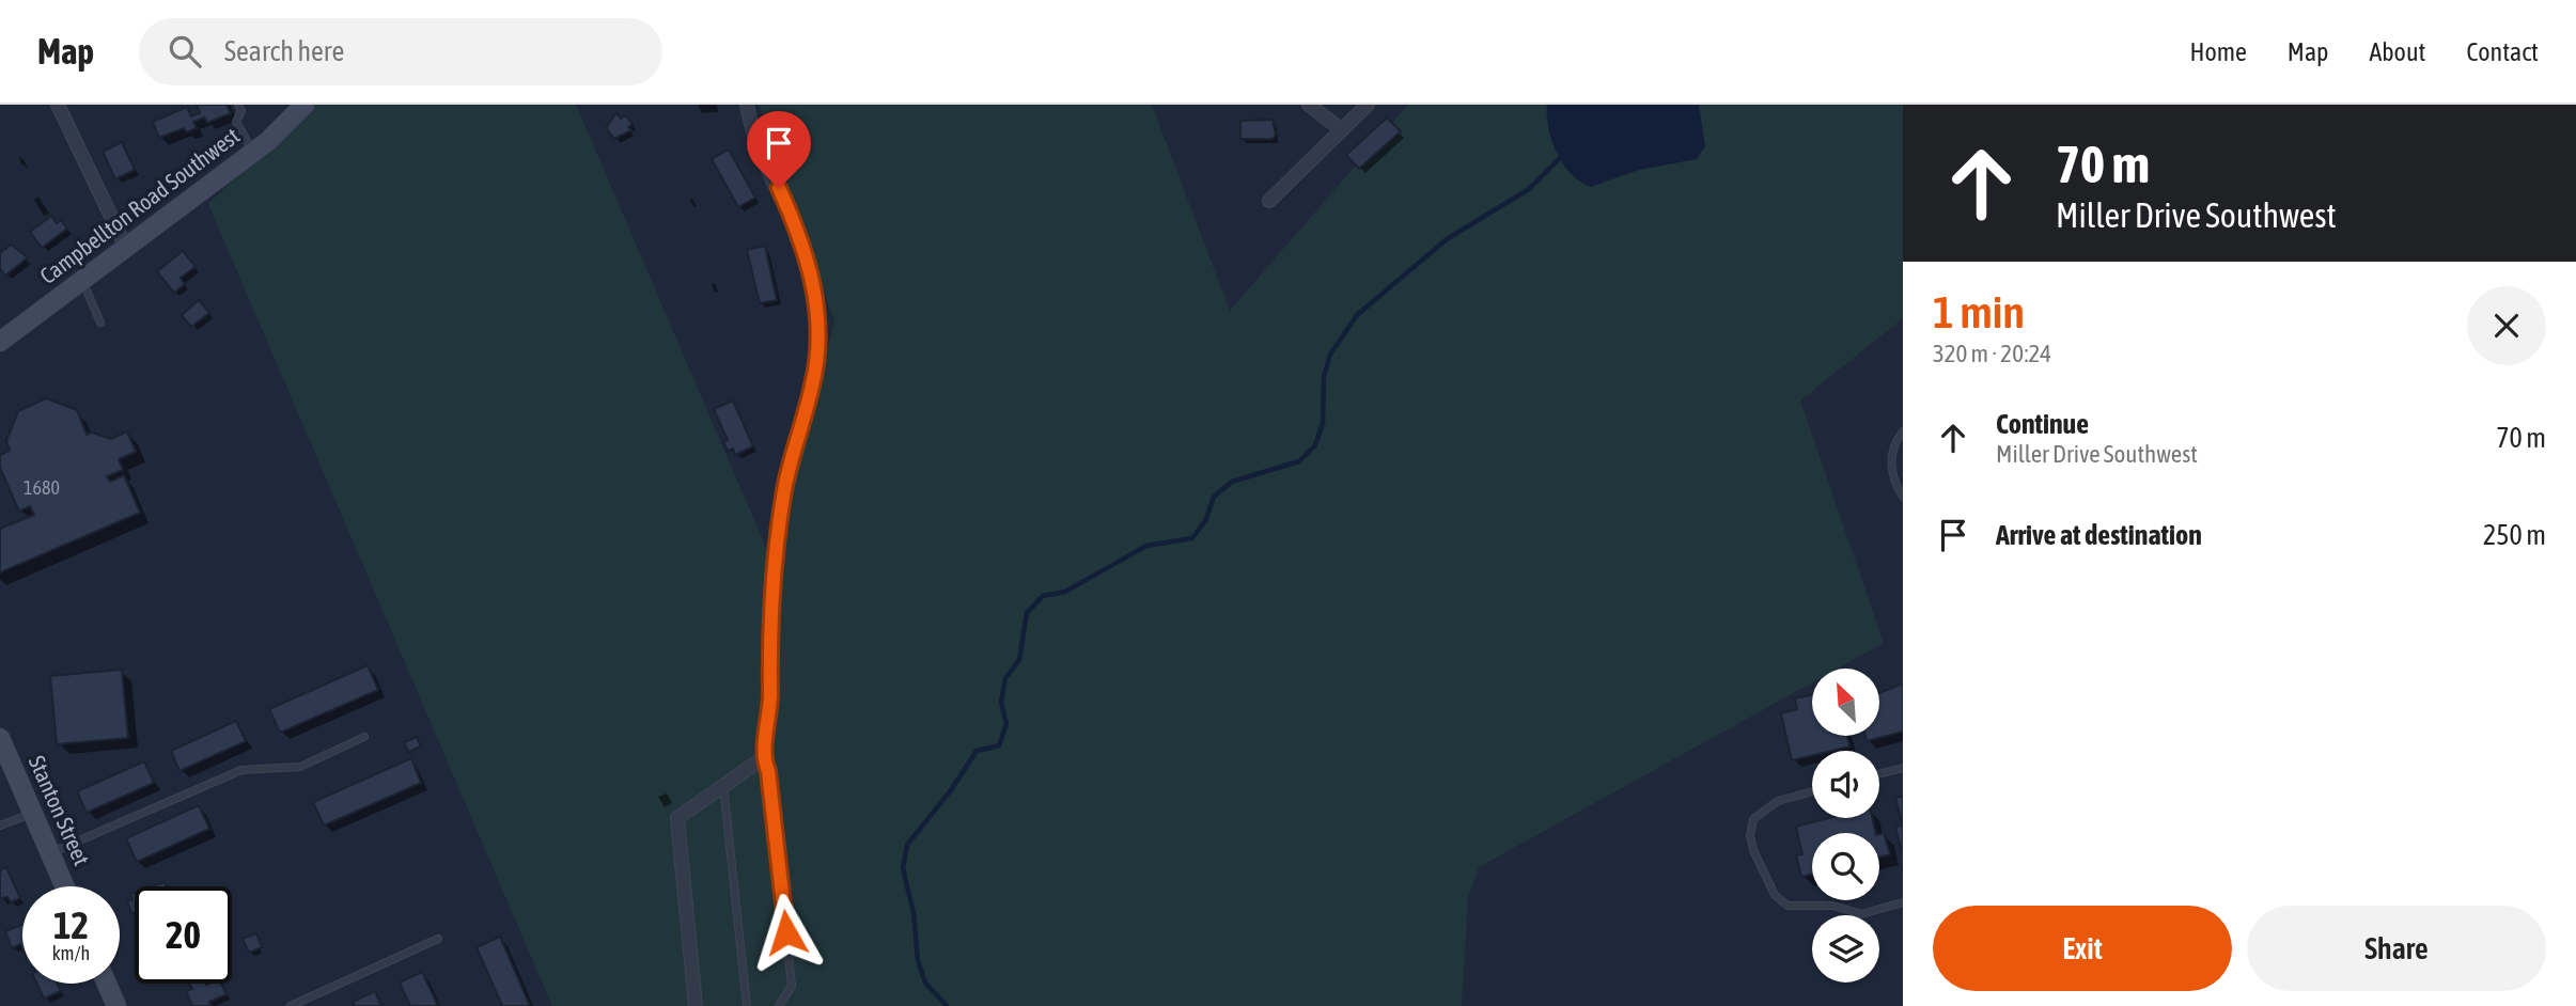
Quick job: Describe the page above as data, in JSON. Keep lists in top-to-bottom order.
{
  "streets": {
    "main road": ["Campbellton Road Southwest", "Stanton Street"]
  },
  "house_numbers": ["1680"],
  "north": "top left",
  "page": {
    "header": "Map",
    "search": "Search here",
    "nav": [
      "Home",
      "Map",
      "About",
      "Contact"
    ],
    "turn": ["70 m", "Miller Drive Southwest"],
    "heading": ["1 min", "320 m · 20:24"],
    "list": [
      {
        "name": "Continue",
        "note": "Miller Drive Southwest",
        "value": "70 m"
      },
      {
        "name": "Arrive at destination",
        "value": "250 m"
      }
    ],
    "speed": "12 km/h",
    "limit": "20",
    "buttons": ["Exit", "Share"]
  }
}
